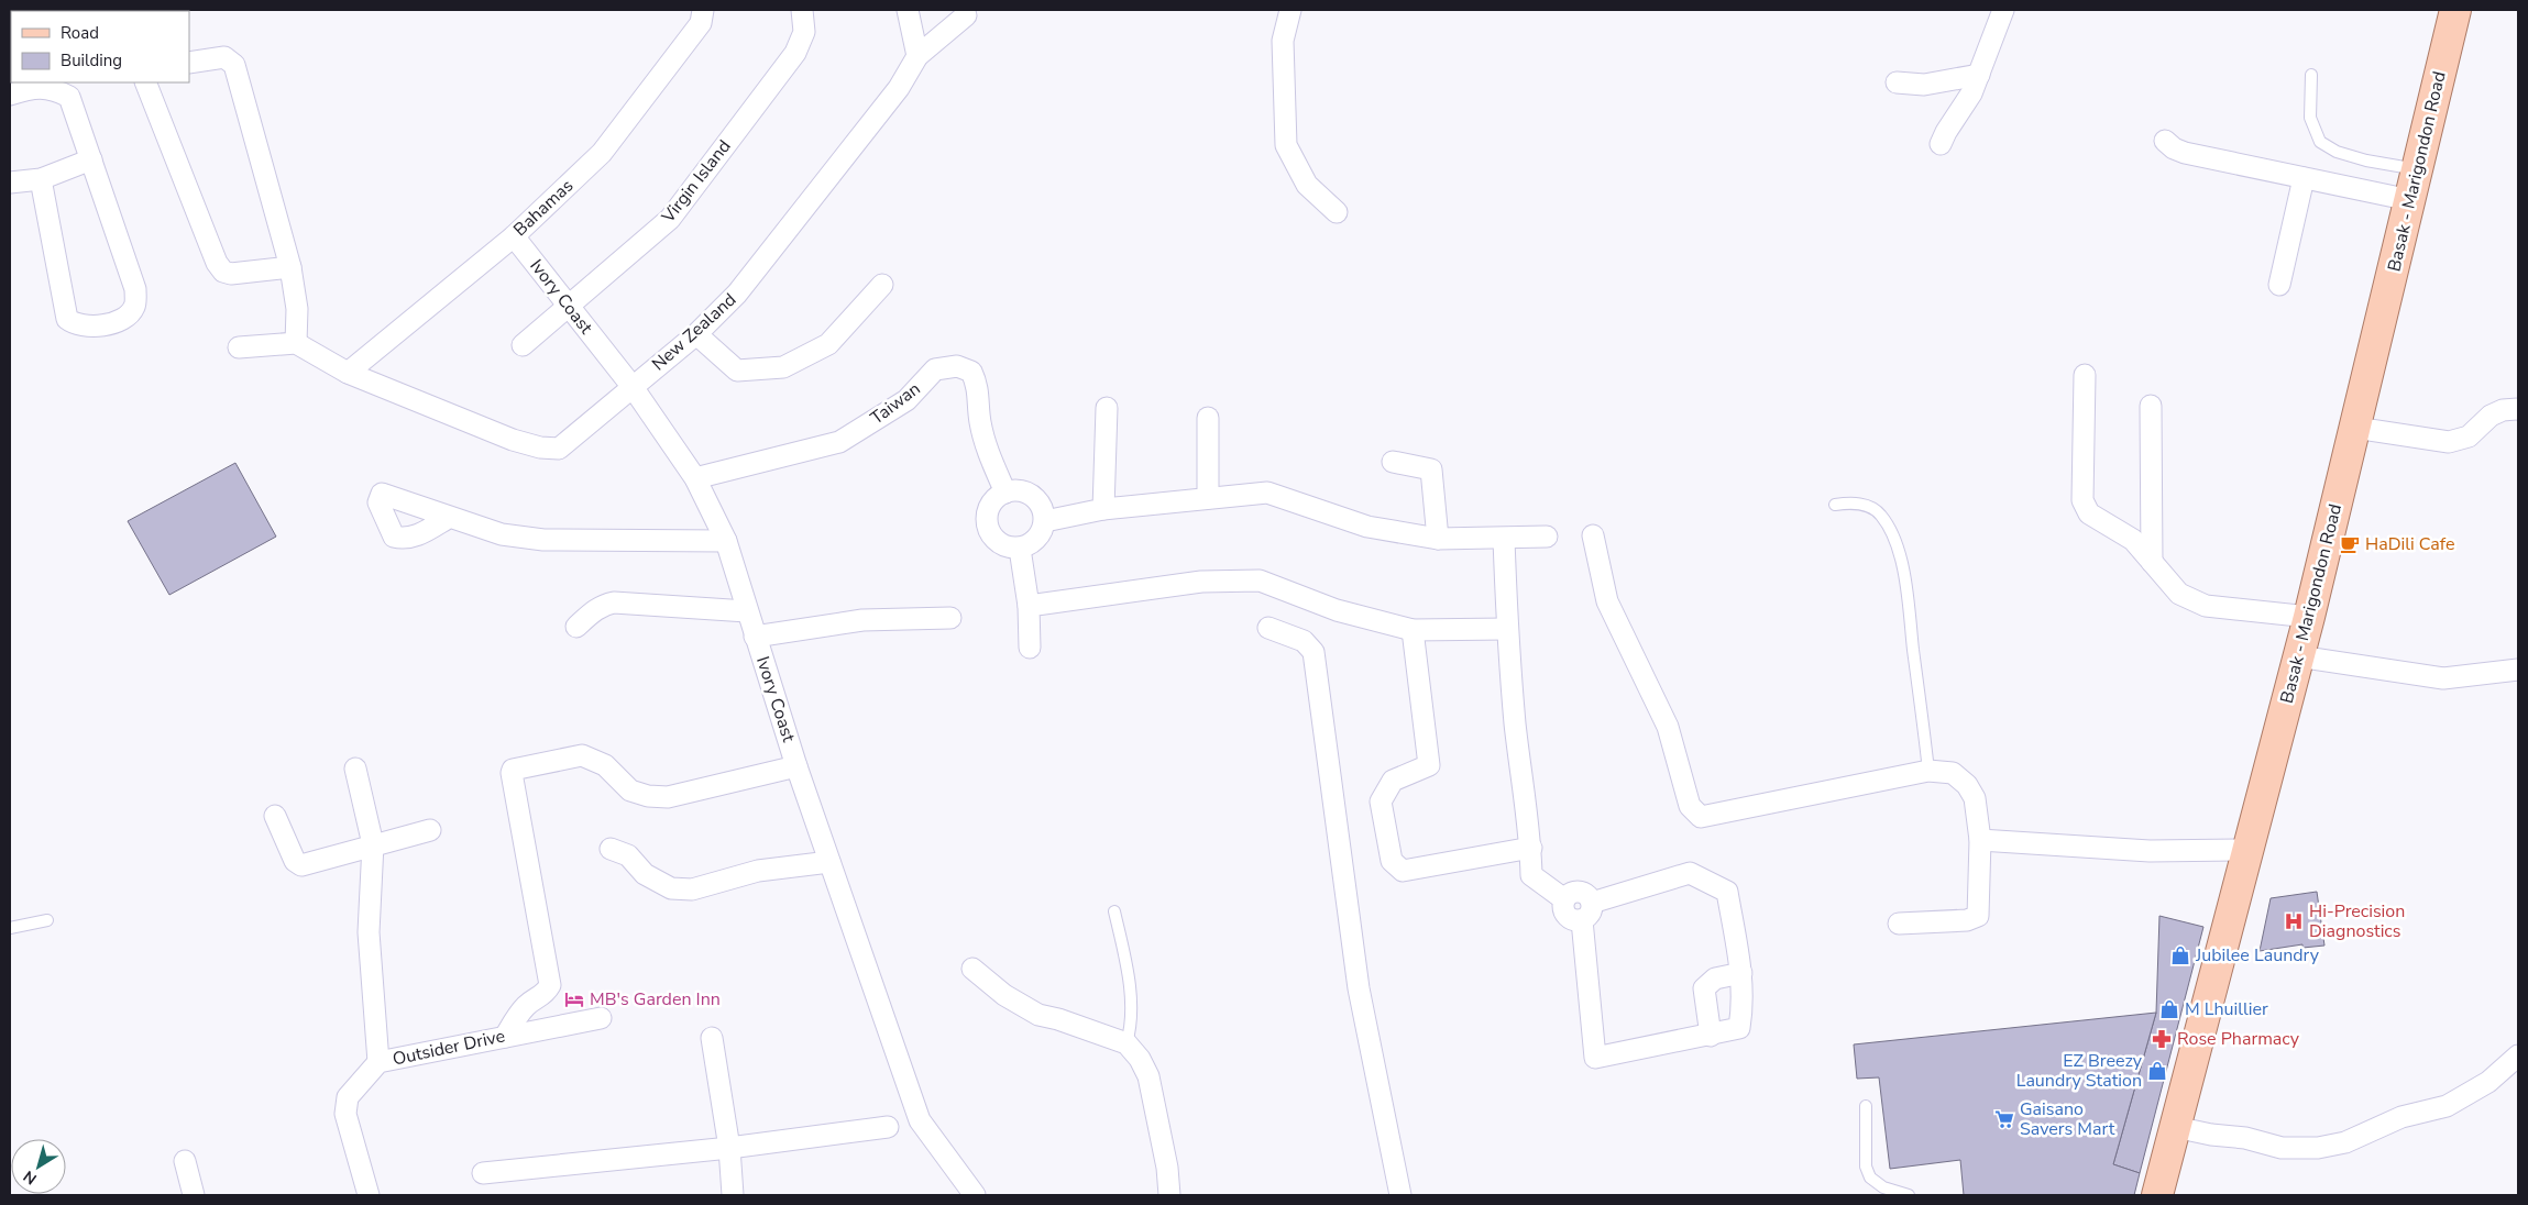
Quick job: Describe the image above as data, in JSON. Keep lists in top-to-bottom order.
{
  "streets": {
    "main road": ["Basak - Marigondon Road"],
    "street": [
      "Virgin Island",
      "Bahamas",
      "Ivory Coast",
      "New Zealand",
      "Taiwan",
      "Outsider Drive"
    ]
  },
  "crossings": [
    ["Virgin Island", "Ivory Coast"],
    ["Bahamas", "Ivory Coast"],
    ["Bahamas", "New Zealand"],
    ["Ivory Coast", "New Zealand"],
    ["Ivory Coast", "Taiwan"]
  ],
  "places": {
    "cafe": ["HaDili Cafe"],
    "hospital": ["Hi-Precision Diagnostics"],
    "shop": ["Jubilee Laundry", "M Lhuillier", "EZ Breezy Laundry Station"],
    "hotel": ["MB's Garden Inn"],
    "pharmacy": ["Rose Pharmacy"],
    "supermarket": ["Gaisano Savers Mart"]
  },
  "legend": ["Road", "Building"],
  "north": "bottom left"
}
